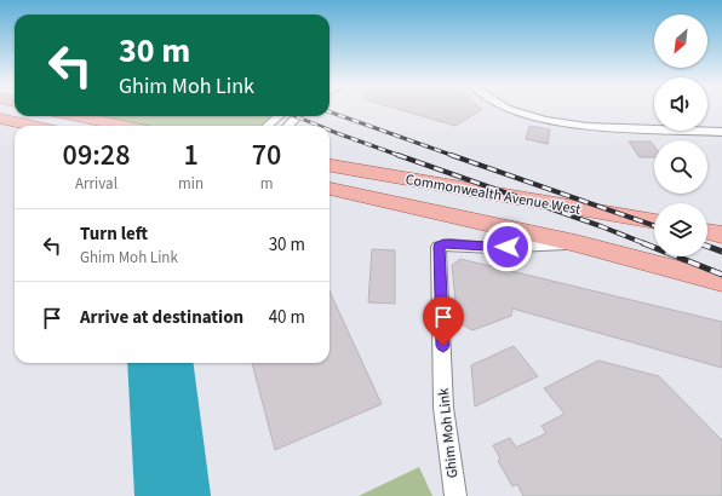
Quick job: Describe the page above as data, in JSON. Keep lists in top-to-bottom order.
{
  "streets": {
    "main road": ["Commonwealth Avenue West"],
    "street": ["Ghim Moh Link"]
  },
  "crossings": [
    ["Commonwealth Avenue West", "Ghim Moh Link"]
  ],
  "north": "bottom left",
  "page": {
    "turn": ["30 m", "Ghim Moh Link"],
    "eta": [
      "09:28",
      "Arrival",
      "1",
      "min",
      "70",
      "m"
    ],
    "list": [
      {
        "name": "Turn left",
        "note": "Ghim Moh Link",
        "value": "30 m"
      },
      {
        "name": "Arrive at destination",
        "value": "40 m"
      }
    ]
  }
}
